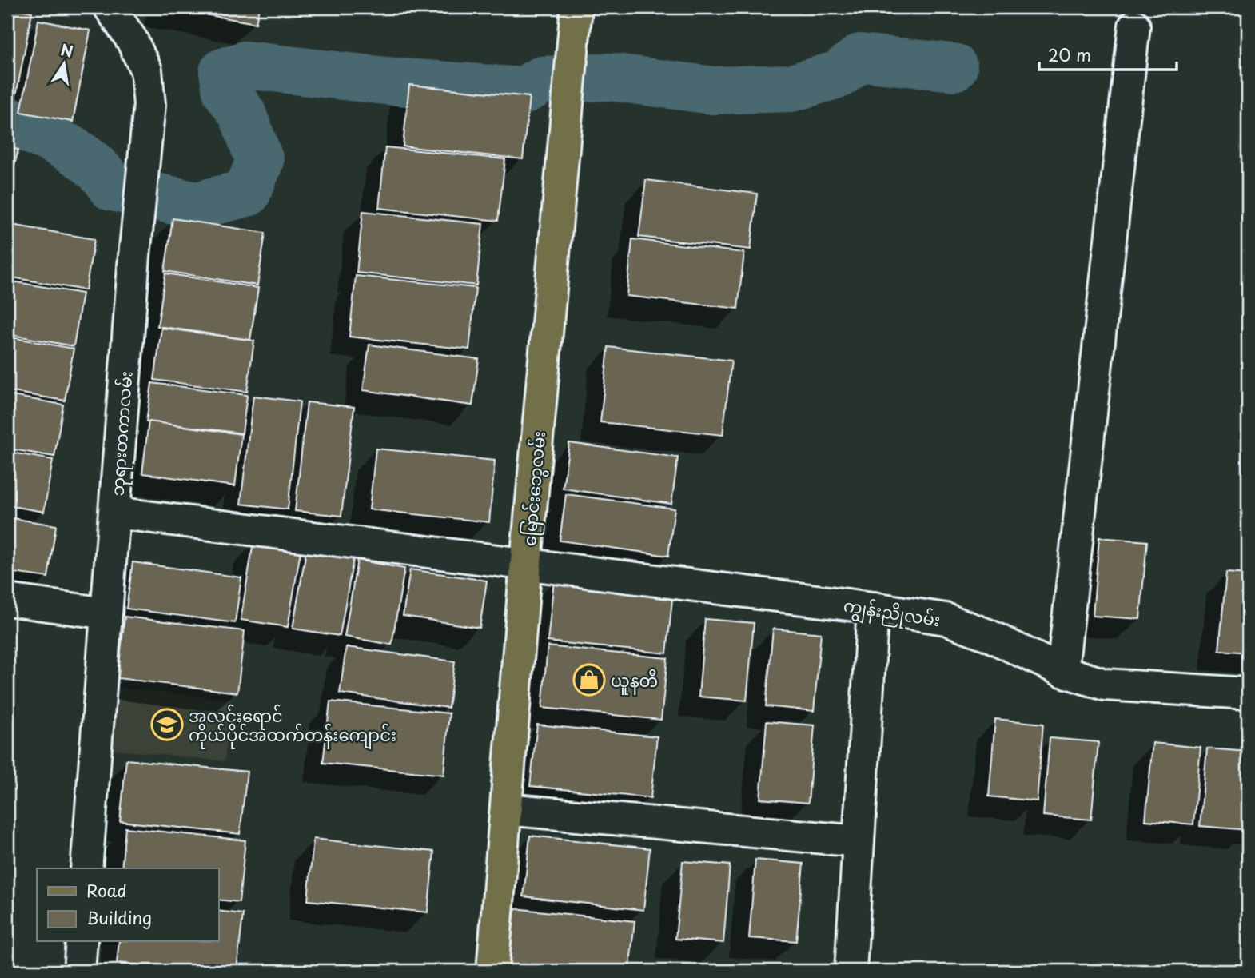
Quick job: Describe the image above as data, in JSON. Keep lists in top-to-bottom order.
{
  "streets": {
    "main road": ["မြောင်းဘွေလမ်း"],
    "street": ["ဘုရားတကာလမ်း", "ကျွန်းညိုလမ်း"]
  },
  "crossings": [
    ["ဘုရားတကာလမ်း", "ကျွန်းညိုလမ်း"],
    ["မြောင်းဘွေလမ်း", "ကျွန်းညိုလမ်း"]
  ],
  "places": {
    "shop": ["ယူနတီ"],
    "school or university": ["အလင်းရောင် ကိုယ်ပိုင်အထက်တန်းကျောင်း"]
  },
  "legend": ["Road", "Building"],
  "scale_bar": "20 m",
  "north": "top"
}
